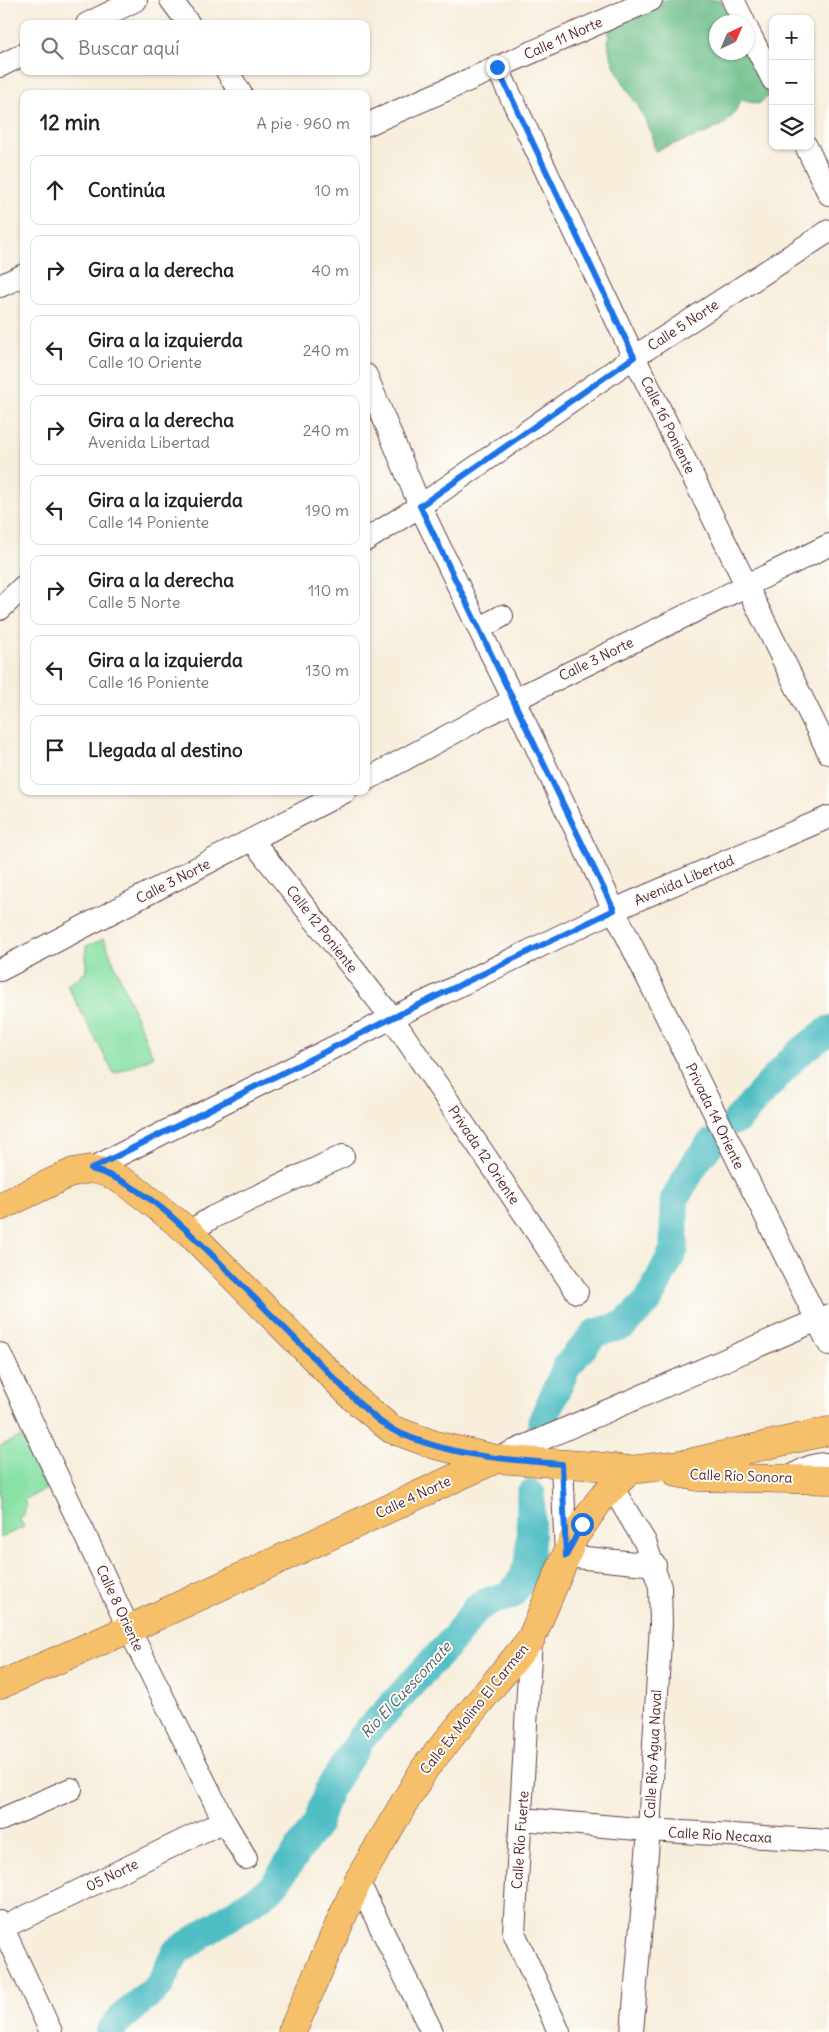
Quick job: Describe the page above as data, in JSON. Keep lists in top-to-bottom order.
{
  "streets": {
    "main road": [
      "Avenida Libertad",
      "Calle Río Sonora",
      "Calle 4 Norte",
      "Calle Ex Molino El Carmen"
    ],
    "street": [
      "Calle 11 Norte",
      "Calle 5 Norte",
      "Calle 16 Poniente",
      "Calle 3 Norte",
      "Calle 12 Poniente",
      "Privada 14 Oriente",
      "Privada 12 Oriente",
      "Calle 8 Oriente",
      "Calle Río Agua Naval",
      "Calle Río Necaxa",
      "Calle Río Fuerte",
      "05 Norte"
    ]
  },
  "crossings": [
    ["Calle 11 Norte", "Calle 16 Poniente"],
    ["Calle 5 Norte", "Calle 16 Poniente"],
    ["Calle 5 Norte", "Privada 14 Oriente"],
    ["Calle 16 Poniente", "Calle 3 Norte"],
    ["Calle 3 Norte", "Calle 12 Poniente"],
    ["Calle 3 Norte", "Privada 14 Oriente"],
    ["Avenida Libertad", "Calle 12 Poniente"],
    ["Avenida Libertad", "Privada 14 Oriente"],
    ["Avenida Libertad", "Privada 12 Oriente"],
    ["Calle 12 Poniente", "Privada 12 Oriente"],
    ["Privada 14 Oriente", "Calle 4 Norte"],
    ["Calle Río Sonora", "Calle Ex Molino El Carmen"],
    ["Calle Río Sonora", "Calle Río Agua Naval"],
    ["Calle 4 Norte", "Calle 8 Oriente"],
    ["Calle 8 Oriente", "05 Norte"],
    ["Calle Ex Molino El Carmen", "Calle Río Agua Naval"],
    ["Calle Ex Molino El Carmen", "Calle Río Fuerte"],
    ["Calle Río Agua Naval", "Calle Río Necaxa"],
    ["Calle Río Necaxa", "Calle Río Fuerte"]
  ],
  "water": ["Rio El Cuescomate"],
  "north": "top right",
  "page": {
    "map_buttons": ["+", "−"],
    "search": "Buscar aquí",
    "heading": ["12 min", "A pie · 960 m"],
    "list": [
      ["Continúa", "10 m"],
      ["Gira a la derecha", "40 m"],
      ["Gira a la izquierda", "Calle 10 Oriente", "240 m"],
      ["Gira a la derecha", "Avenida Libertad", "240 m"],
      ["Gira a la izquierda", "Calle 14 Poniente", "190 m"],
      ["Gira a la derecha", "Calle 5 Norte", "110 m"],
      ["Gira a la izquierda", "Calle 16 Poniente", "130 m"],
      "Llegada al destino"
    ]
  }
}
